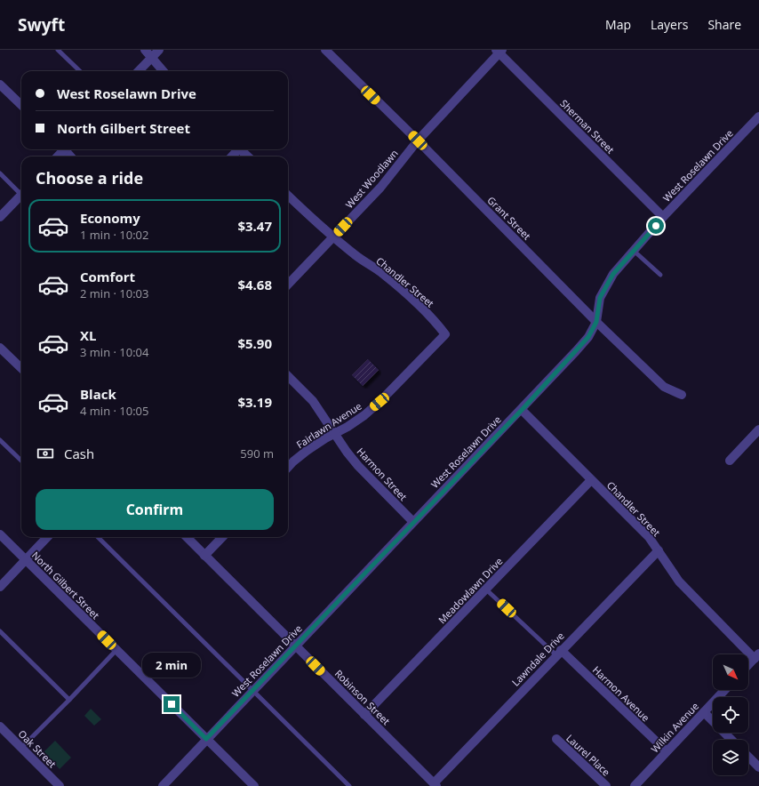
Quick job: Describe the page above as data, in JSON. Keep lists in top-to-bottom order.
{
  "streets": {
    "street": [
      "Sherman Street",
      "West Roselawn Drive",
      "West Woodlawn",
      "Grant Street",
      "Chandler Street",
      "Fairlawn Avenue",
      "Harmon Street",
      "North Gilbert Street",
      "Meadowlawn Drive",
      "Lawndale Drive",
      "Harmon Avenue",
      "Robinson Street",
      "Wilkin Avenue",
      "Oak Street",
      "Laurel Place"
    ]
  },
  "crossings": [
    ["Sherman Street", "West Roselawn Drive"],
    ["Sherman Street", "West Woodlawn"],
    ["West Roselawn Drive", "Grant Street"],
    ["West Roselawn Drive", "Chandler Street"],
    ["West Roselawn Drive", "Harmon Street"],
    ["West Roselawn Drive", "North Gilbert Street"],
    ["West Roselawn Drive", "Robinson Street"],
    ["West Woodlawn", "Grant Street"],
    ["West Woodlawn", "Chandler Street"],
    ["Chandler Street", "Fairlawn Avenue"],
    ["Chandler Street", "Meadowlawn Drive"],
    ["Chandler Street", "Lawndale Drive"],
    ["Fairlawn Avenue", "Harmon Street"],
    ["Meadowlawn Drive", "Robinson Street"],
    ["Lawndale Drive", "Harmon Avenue"],
    ["Lawndale Drive", "Robinson Street"],
    ["Harmon Avenue", "Wilkin Avenue"]
  ],
  "north": "bottom right",
  "page": {
    "header": "Swyft",
    "nav": ["Map", "Layers", "Share"],
    "banner": ["West Roselawn Drive", "North Gilbert Street"],
    "heading": "Choose a ride",
    "list": [
      {
        "name": "Economy",
        "note": "1 min · 10:02",
        "value": "$3.47"
      },
      {
        "name": "Comfort",
        "note": "2 min · 10:03",
        "value": "$4.68"
      },
      {
        "name": "XL",
        "note": "3 min · 10:04",
        "value": "$5.90"
      },
      {
        "name": "Black",
        "note": "4 min · 10:05",
        "value": "$3.19"
      }
    ],
    "pay": ["Cash", "590 m"],
    "buttons": "Confirm",
    "bubble": "2 min"
  }
}
